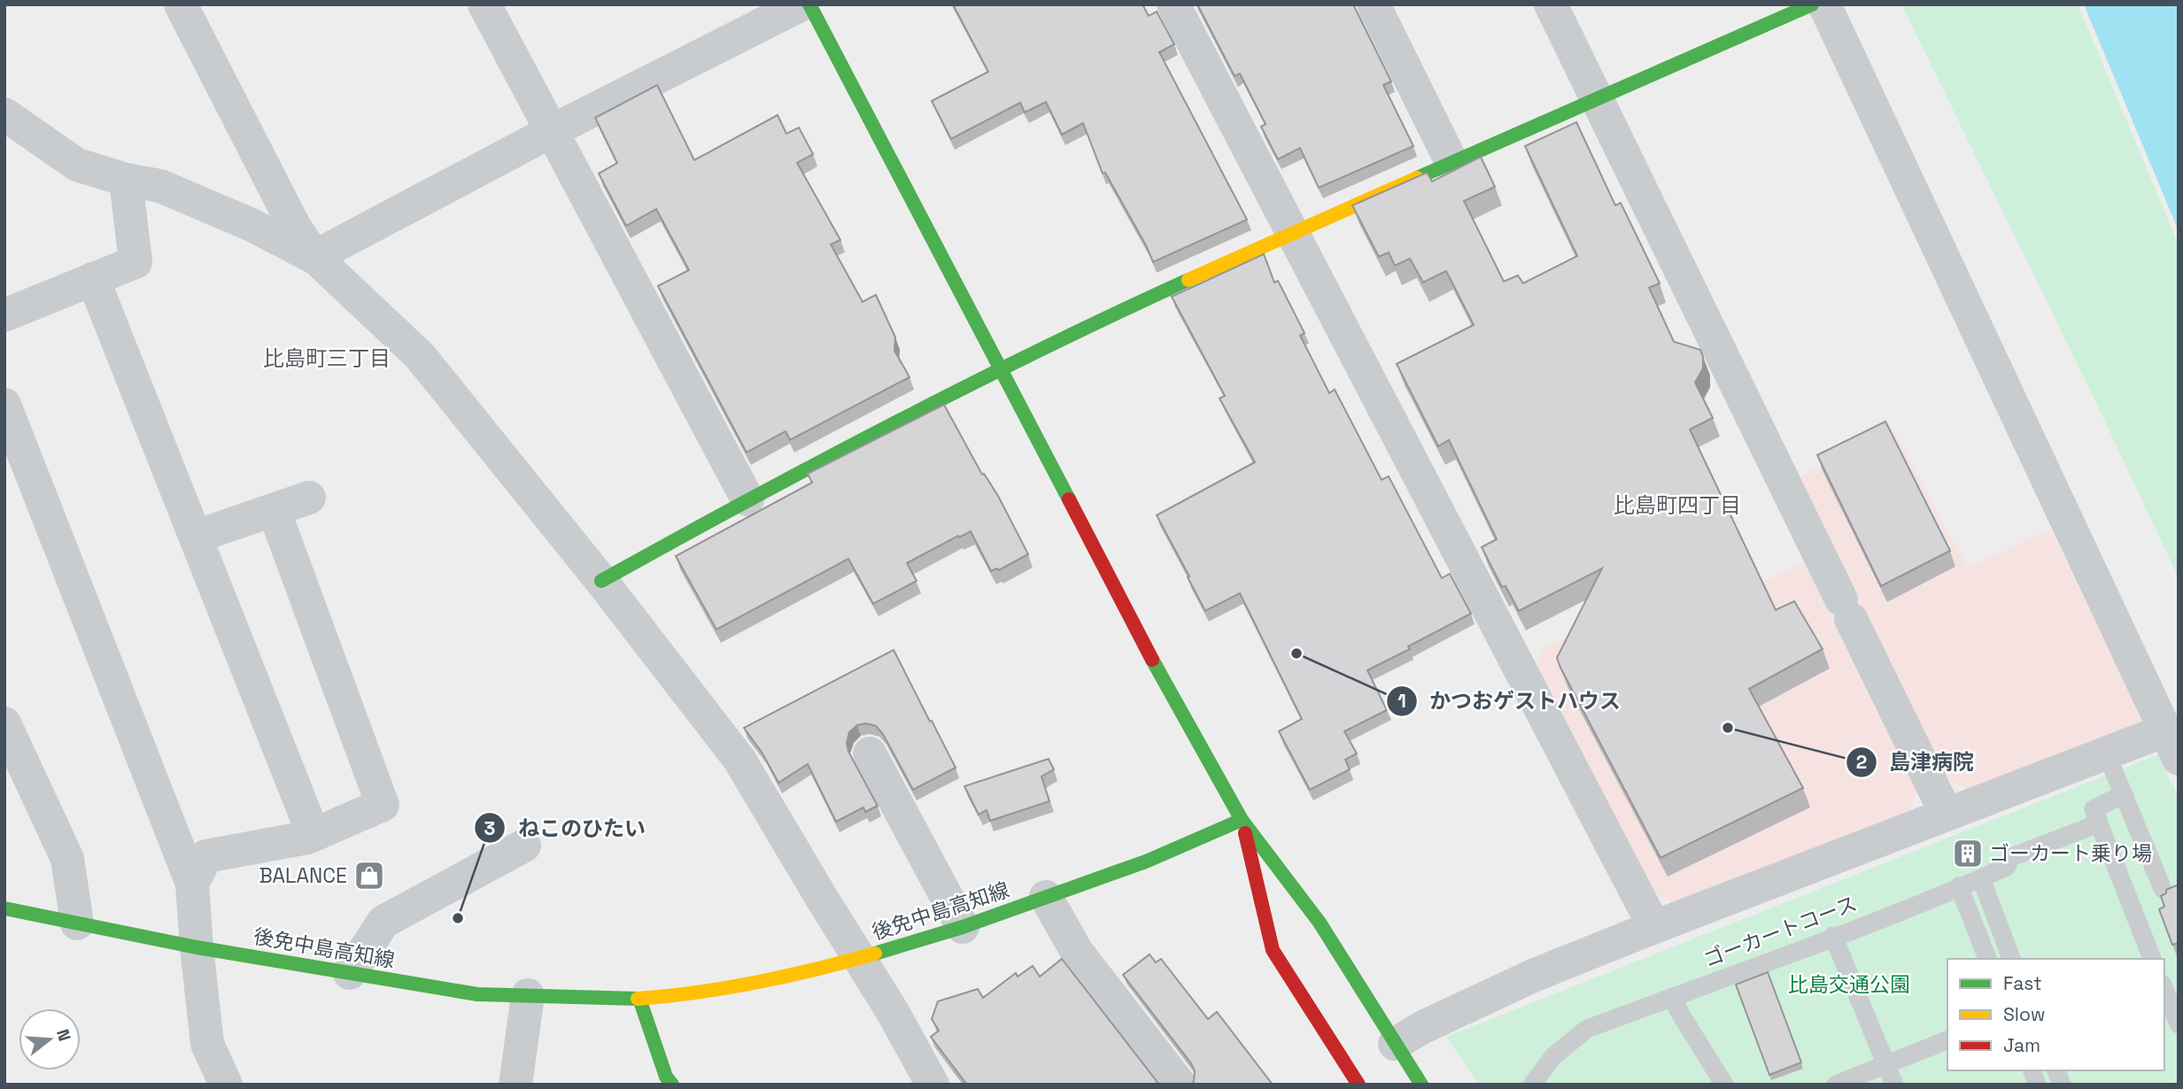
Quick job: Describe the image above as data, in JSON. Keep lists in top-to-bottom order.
{
  "streets": {
    "street": ["後免中島高知線"],
    "lane": ["ゴーカートコース"]
  },
  "districts": ["比島町三丁目", "比島町四丁目"],
  "parks": ["比島交通公園"],
  "places": {
    "other": ["かつおゲストハウス", "島津病院", "ねこのひたい"],
    "building": ["ゴーカート乗り場"],
    "shop": ["BALANCE"]
  },
  "legend": ["Fast", "Slow", "Jam"],
  "north": "right"
}
